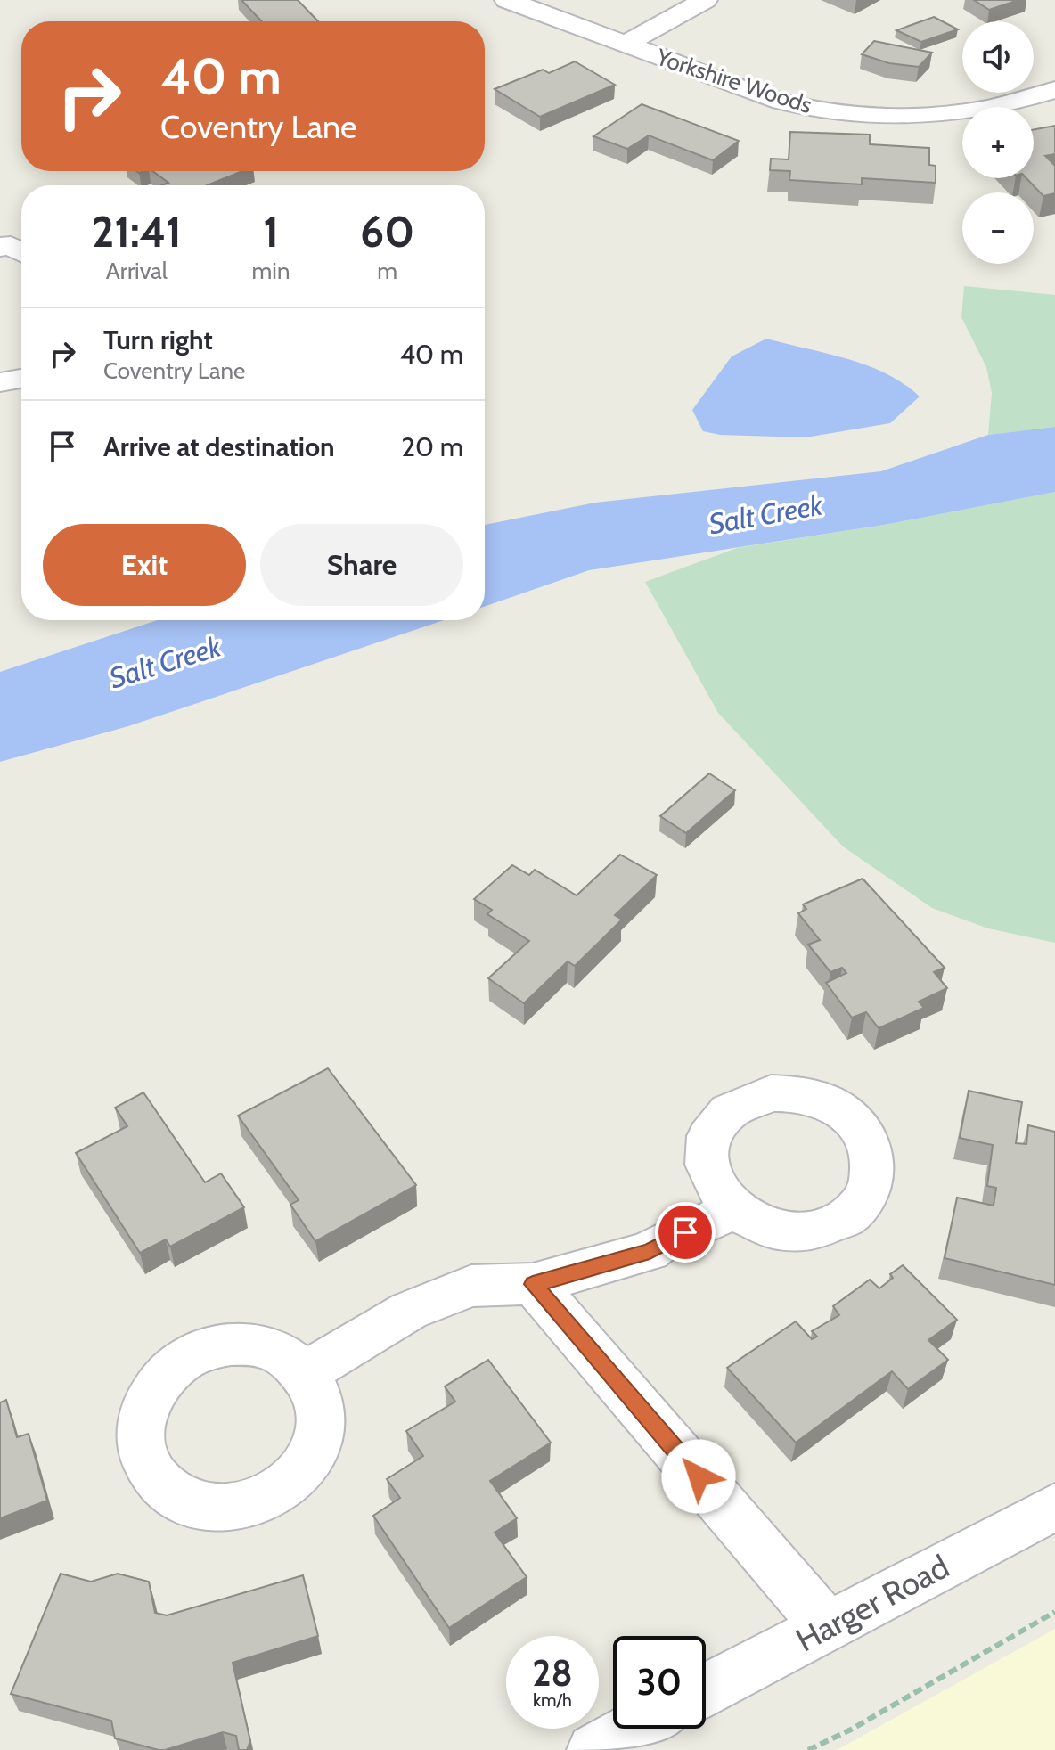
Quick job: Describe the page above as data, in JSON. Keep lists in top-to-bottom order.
{
  "streets": {
    "street": ["Yorkshire Woods", "Harger Road"]
  },
  "water": ["Salt Creek"],
  "page": {
    "map_buttons": ["+", "−"],
    "turn": ["40 m", "Coventry Lane"],
    "eta": [
      "21:41",
      "Arrival",
      "1",
      "min",
      "60",
      "m"
    ],
    "list": [
      {
        "name": "Turn right",
        "note": "Coventry Lane",
        "value": "40 m"
      },
      {
        "name": "Arrive at destination",
        "value": "20 m"
      }
    ],
    "buttons": ["Exit", "Share"],
    "speed": "28 km/h",
    "limit": "30"
  }
}
